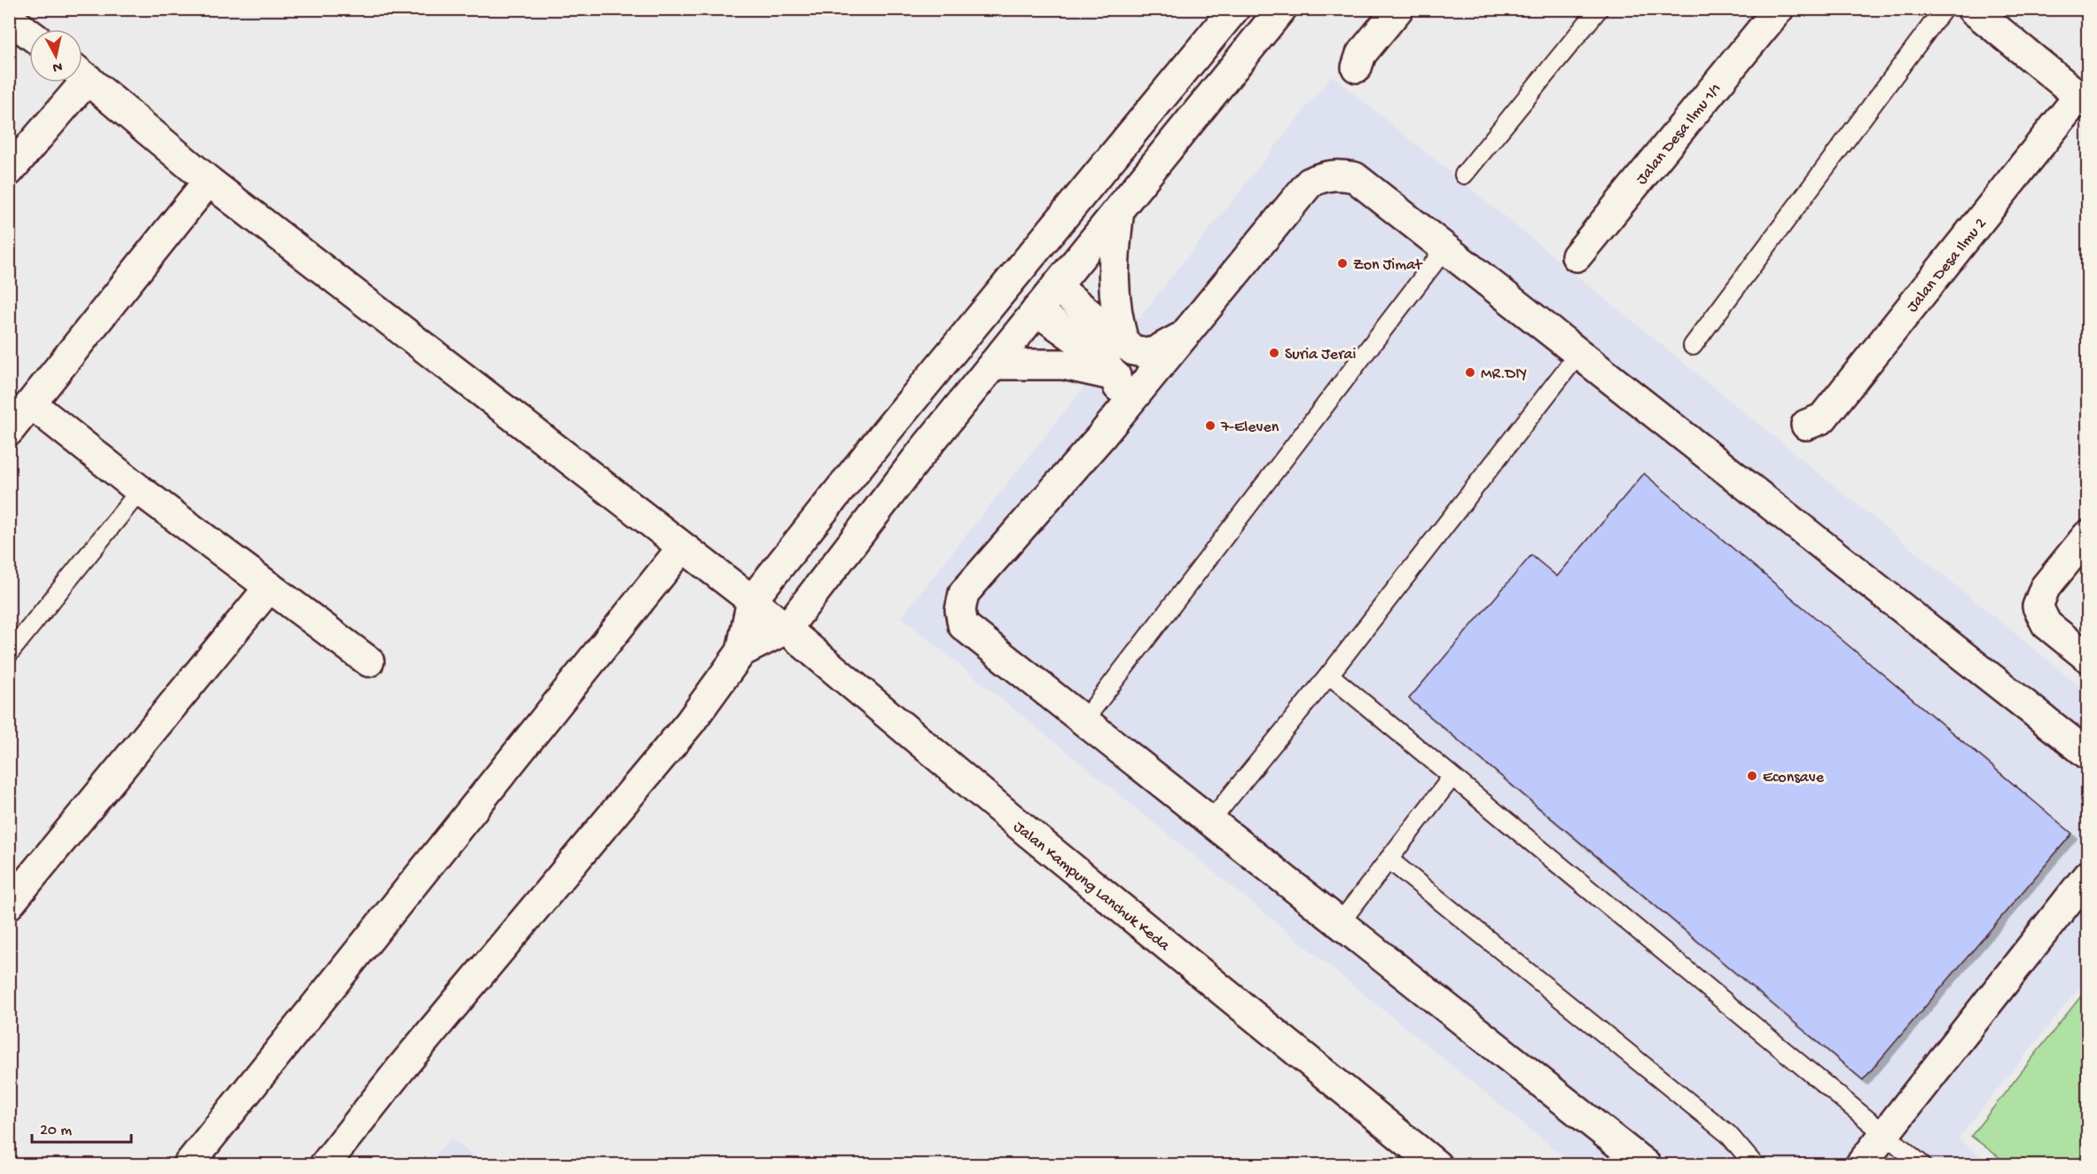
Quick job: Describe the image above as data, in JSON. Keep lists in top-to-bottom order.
{
  "streets": {
    "main road": ["Jalan Desa Ilmu 1/1", "Jalan Desa Ilmu 2", "Jalan Kampung Lanchuk Keda"]
  },
  "places": [
    "Zon Jimat",
    "Suria Jerai",
    "MR.DIY",
    "7-Eleven",
    "Econsave"
  ],
  "scale_bar": "20 m",
  "north": "bottom"
}
